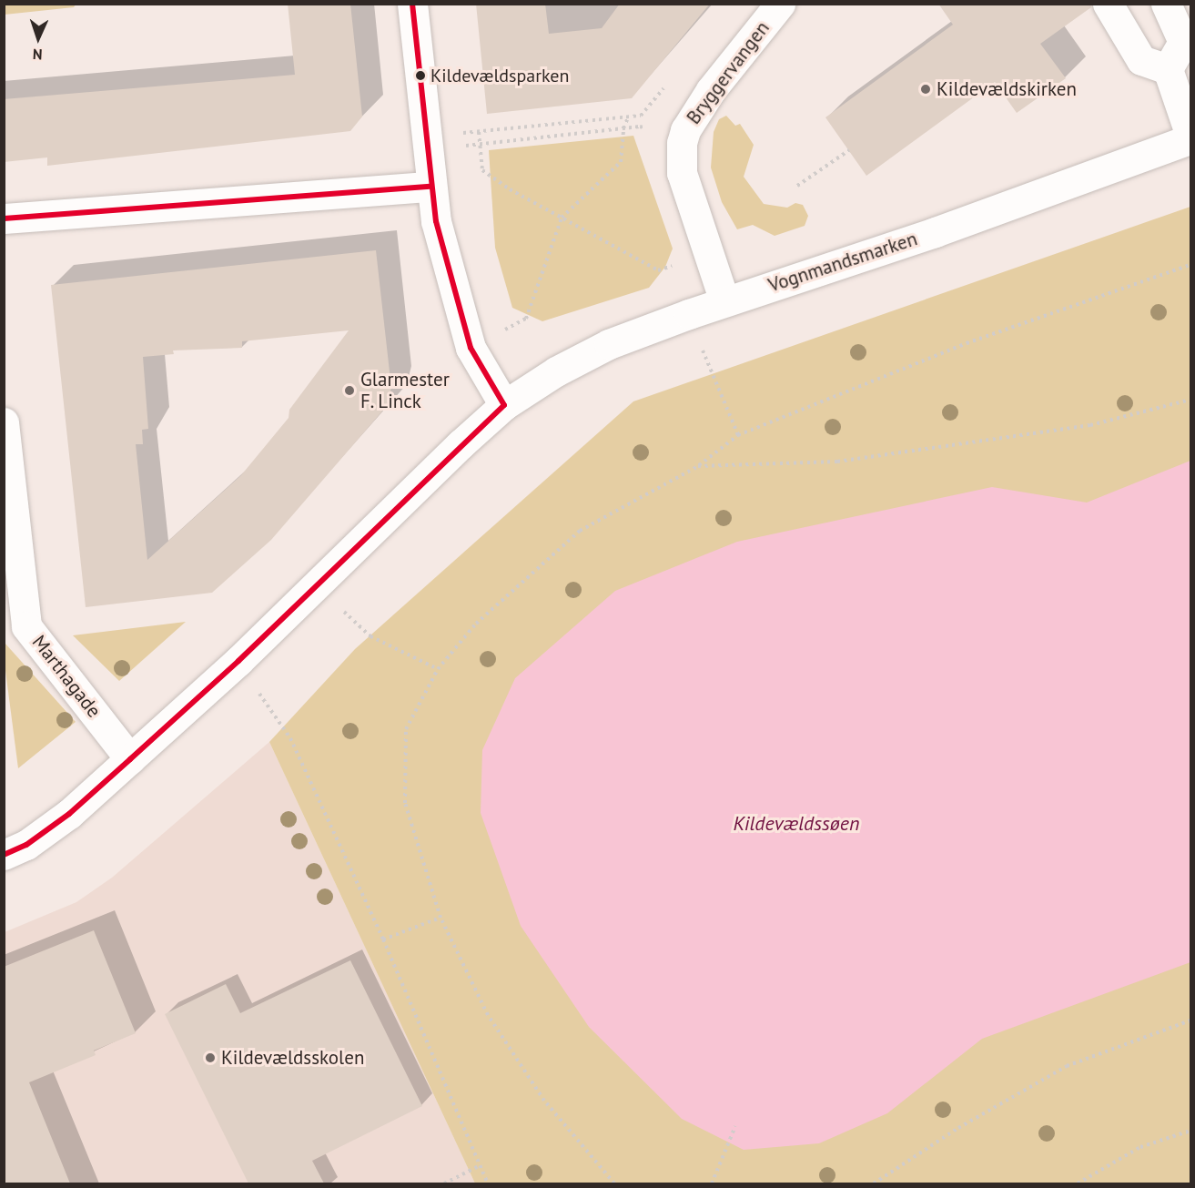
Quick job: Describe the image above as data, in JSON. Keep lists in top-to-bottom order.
{
  "streets": {
    "street": ["Bryggervangen", "Vognmandsmarken", "Marthagade"]
  },
  "crossings": [
    ["Bryggervangen", "Vognmandsmarken"],
    ["Vognmandsmarken", "Marthagade"]
  ],
  "water": ["Kildevældssøen"],
  "places": [
    "Kildevældsparken",
    "Kildevældskirken",
    "Glarmester F. Linck",
    "Kildevældsskolen"
  ],
  "north": "bottom"
}
